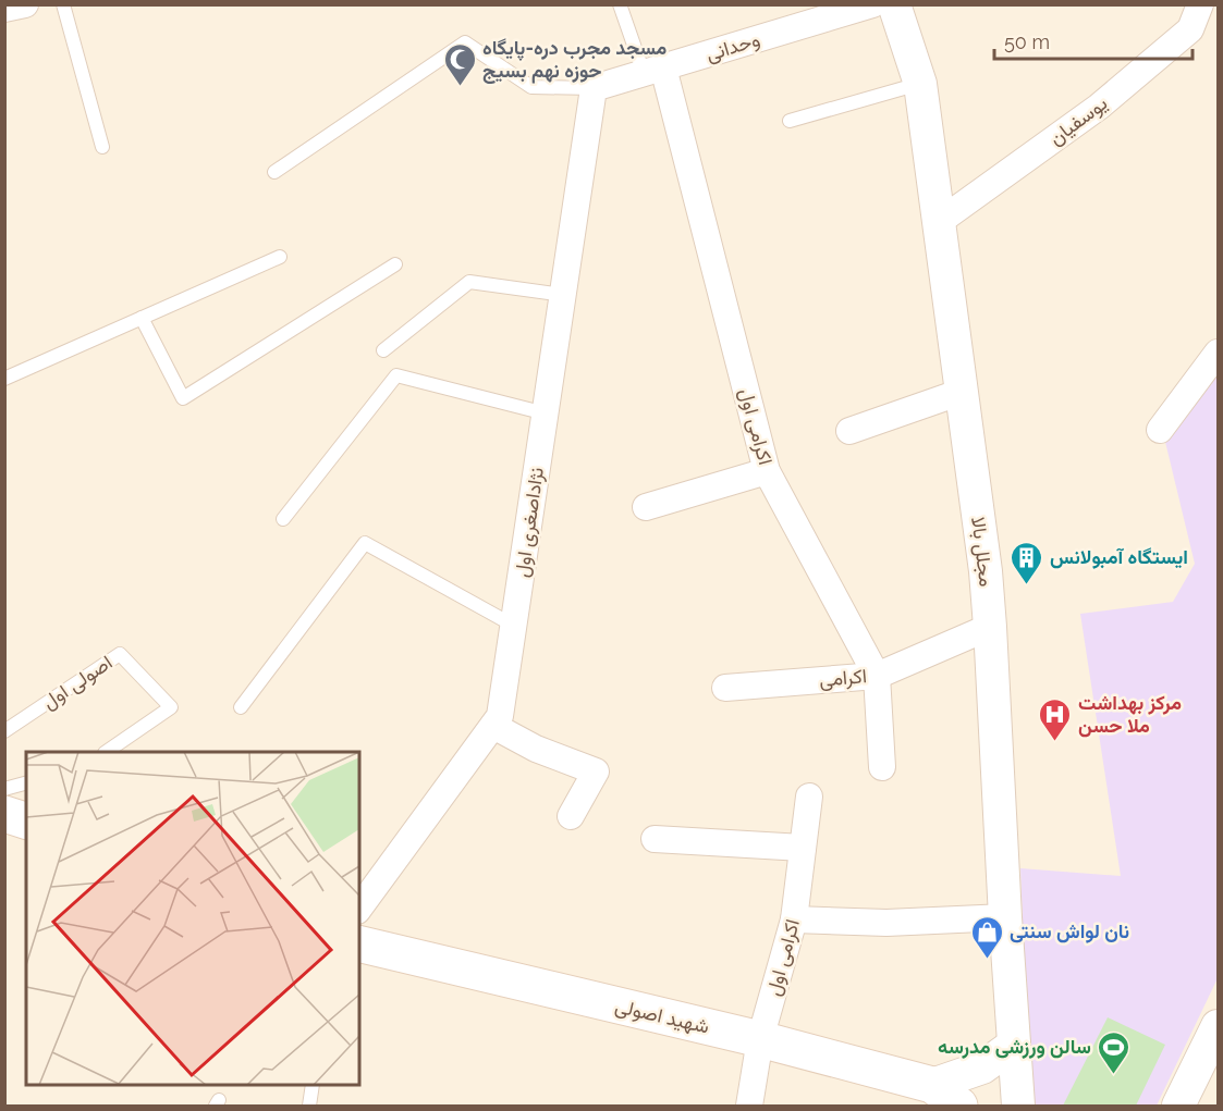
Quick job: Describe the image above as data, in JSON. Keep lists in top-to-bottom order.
{
  "streets": {
    "main road": ["شهید اصولی"],
    "street": [
      "وحدانی",
      "یوسفیان",
      "اکرامی اول",
      "نژاداصغری اول",
      "مجلل بالا",
      "اکرامی"
    ],
    "lane": ["اصولی اول"]
  },
  "crossings": [
    ["وحدانی", "اکرامی اول"],
    ["وحدانی", "نژاداصغری اول"],
    ["یوسفیان", "مجلل بالا"],
    ["اکرامی اول", "اکرامی"],
    ["اکرامی اول", "شهید اصولی"],
    ["مجلل بالا", "اکرامی"]
  ],
  "places": {
    "mosque": ["مسجد مجرب دره-پایگاه حوزه نهم بسیج"],
    "building": ["ایستگاه آمبولانس"],
    "hospital": ["مرکز بهداشت ملا حسن"],
    "shop": ["نان لواش سنتی"],
    "sports": ["سالن ورزشی مدرسه"]
  },
  "scale_bar": "50 m"
}
